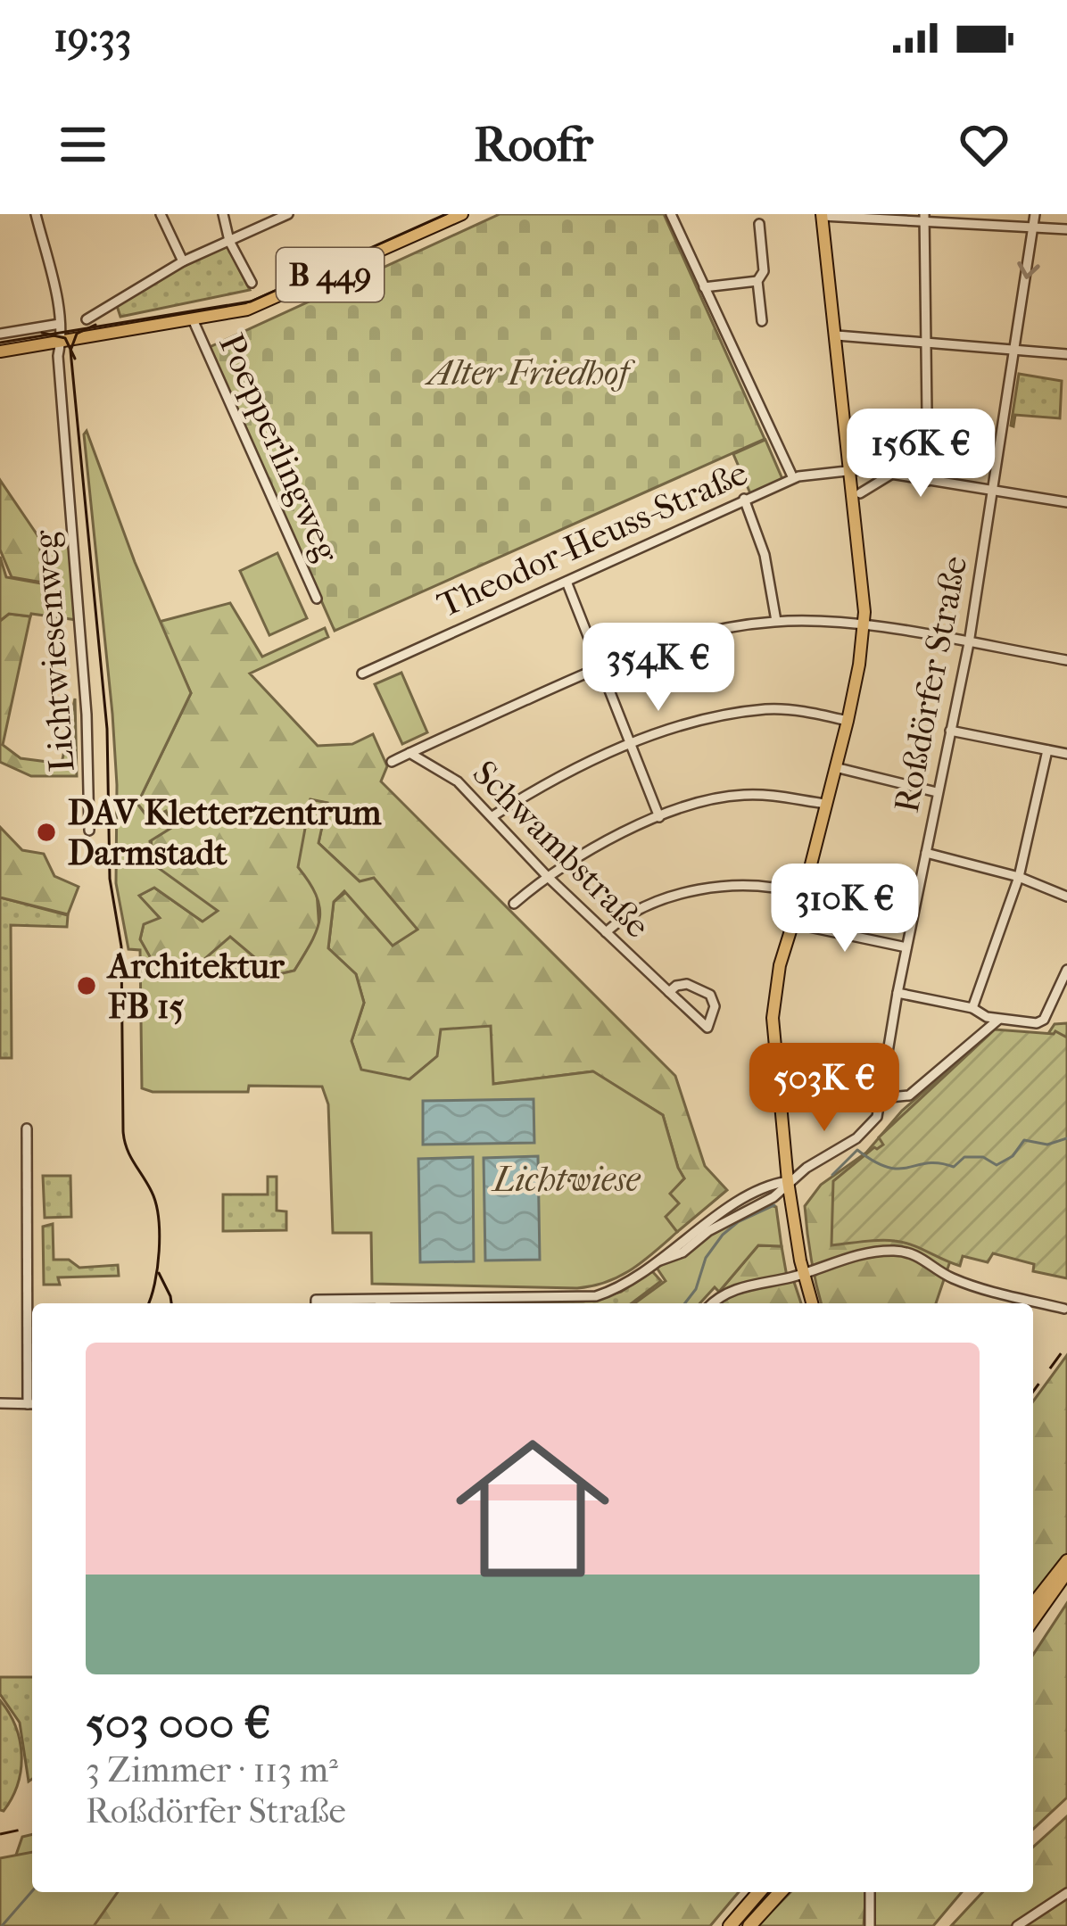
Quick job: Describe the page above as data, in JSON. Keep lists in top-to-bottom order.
{
  "streets": {
    "main road": ["B 449"],
    "street": [
      "Poepperlingweg",
      "Theodor-Heuss-Straße",
      "Lichtwiesenweg",
      "Roßdörfer Straße",
      "Schwambstraße"
    ]
  },
  "crossings": [
    ["B 449", "Poepperlingweg"],
    ["B 449", "Lichtwiesenweg"],
    ["Theodor-Heuss-Straße", "Roßdörfer Straße"]
  ],
  "parks": ["Alter Friedhof", "Lichtwiese"],
  "places": ["DAV Kletterzentrum Darmstadt", "Architektur FB 15"],
  "page": {
    "status": "19:33",
    "header": "Roofr",
    "price": [
      "156K €",
      "354K €",
      "310K €",
      "503K €"
    ],
    "list": [
      {
        "name": "503 000 €",
        "note": "3 Zimmer · 113 m² · Roßdörfer Straße"
      }
    ]
  }
}
